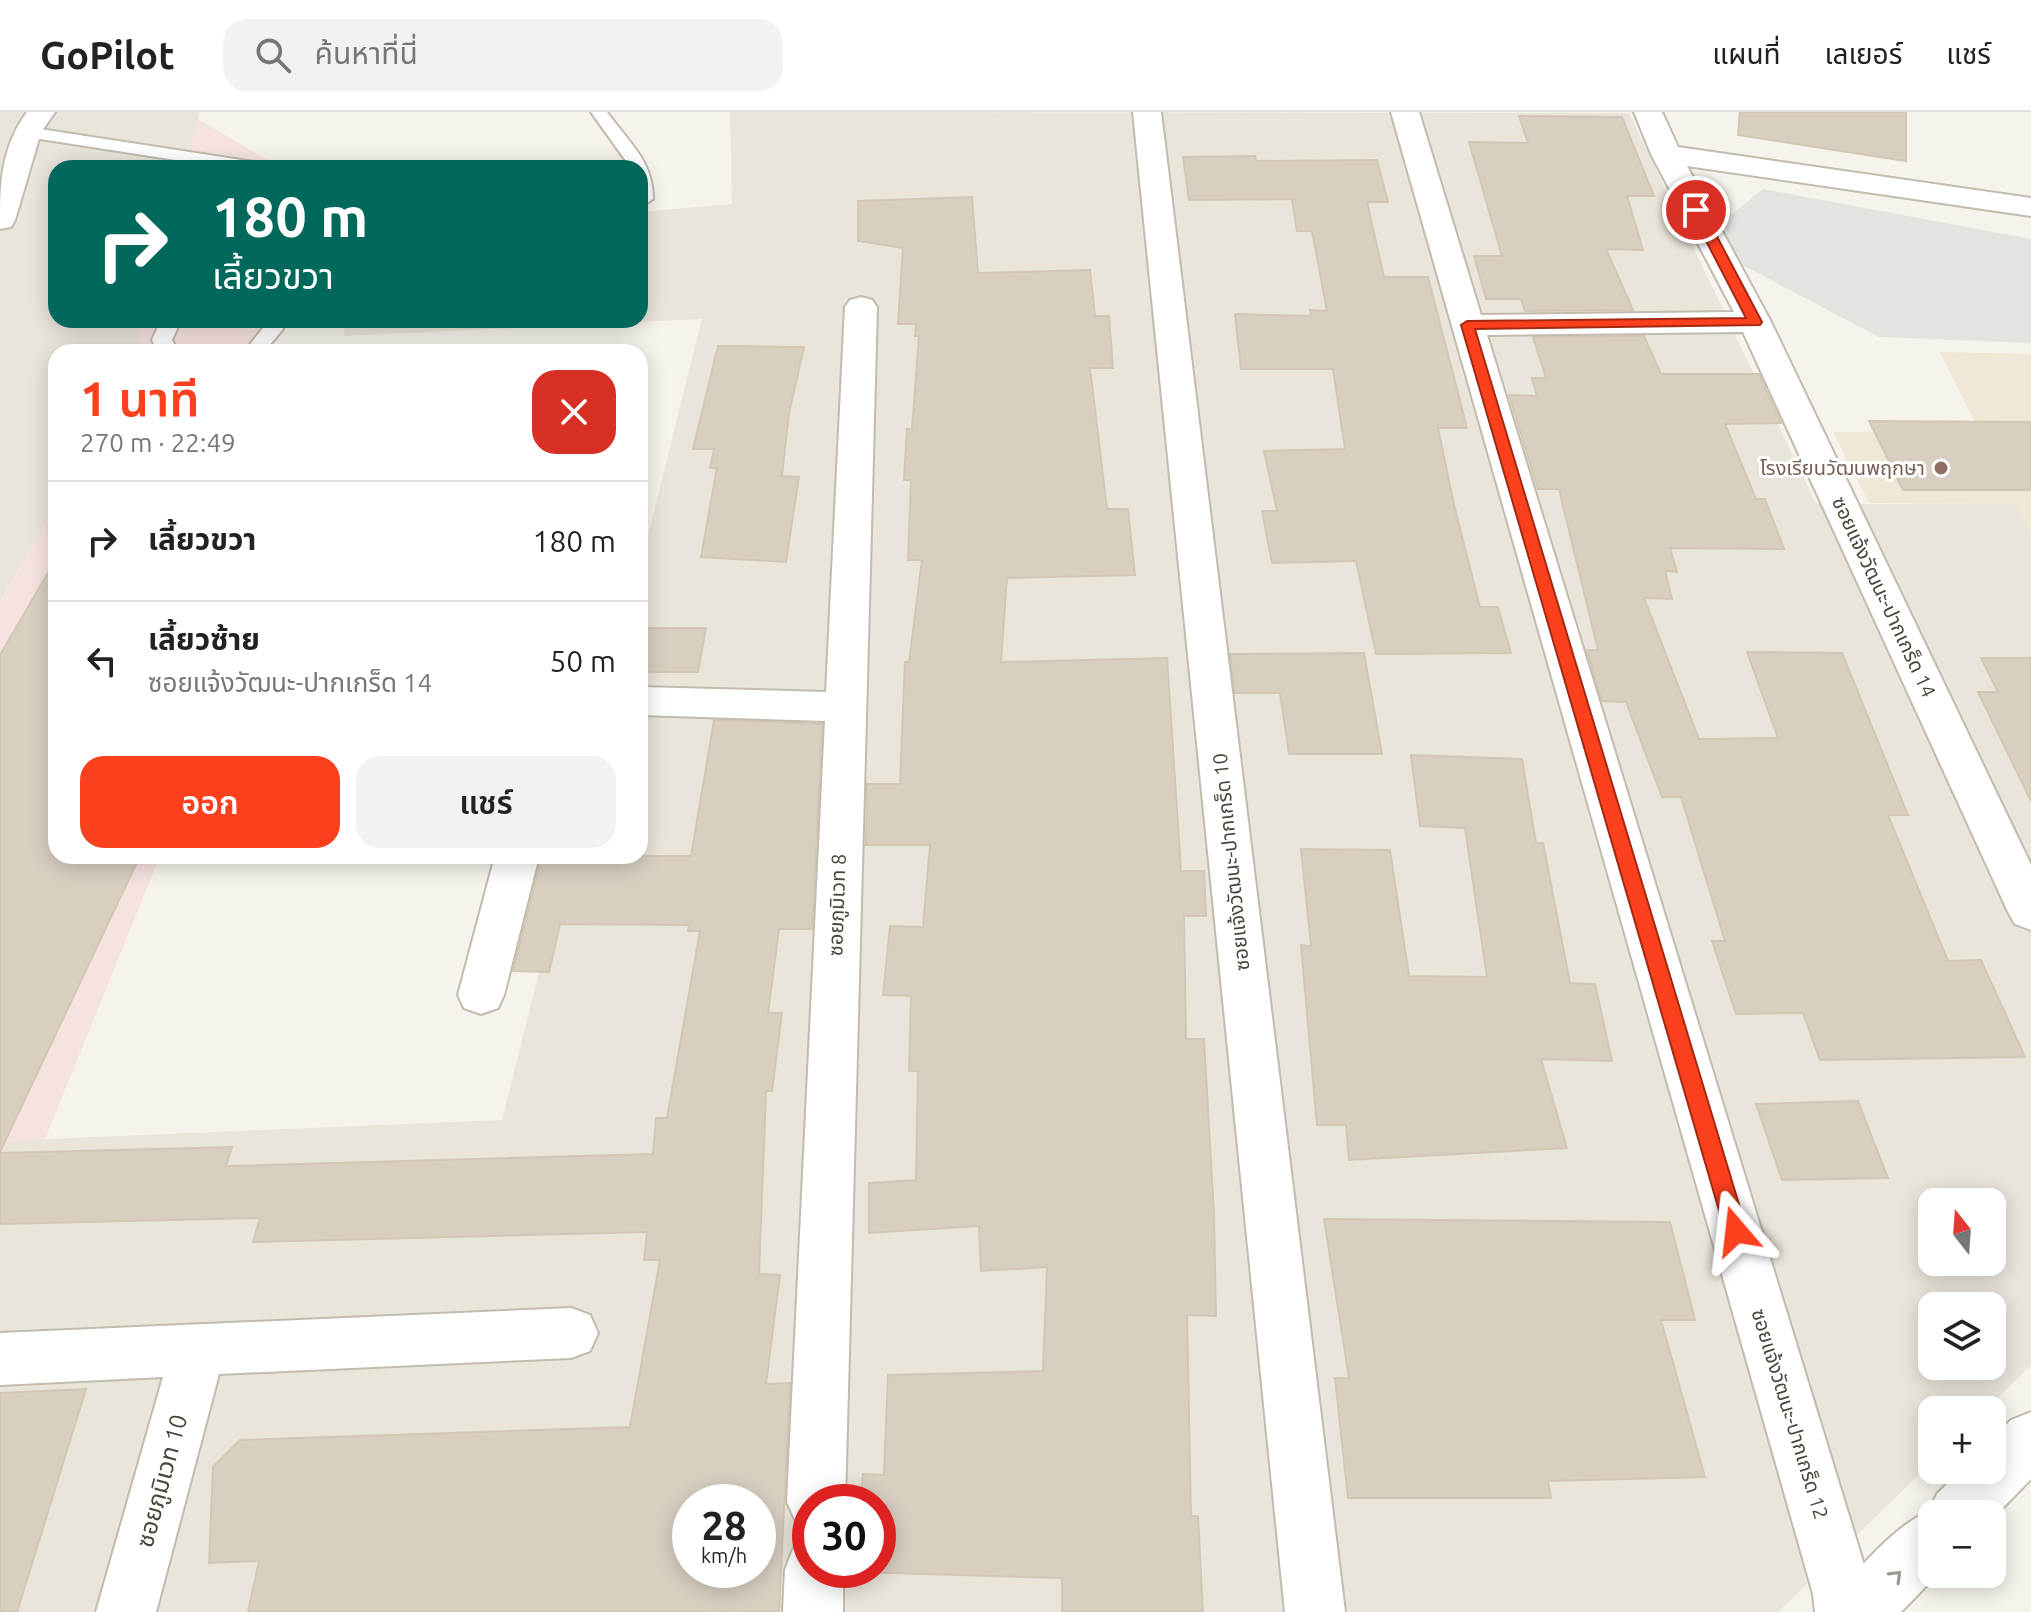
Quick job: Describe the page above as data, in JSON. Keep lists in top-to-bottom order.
{
  "streets": {
    "street": [
      "ซอยแจ้งวัฒนะ-ปากเกร็ด 14",
      "ซอยแจ้งวัฒนะ-ปากเกร็ด 10",
      "ซอยภูมิเวท 8",
      "ซอยแจ้งวัฒนะ-ปากเกร็ด 12",
      "ซอยภูมิเวท 10"
    ]
  },
  "places": ["โรงเรียนวัฒนพฤกษา"],
  "north": "top",
  "page": {
    "header": "GoPilot",
    "search": "ค้นหาที่นี่",
    "nav": ["แผนที่", "เลเยอร์", "แชร์"],
    "turn": ["180 m", "เลี้ยวขวา"],
    "heading": ["1 นาที", "270 m · 22:49"],
    "list": [
      {
        "name": "เลี้ยวขวา",
        "value": "180 m"
      },
      {
        "name": "เลี้ยวซ้าย",
        "note": "ซอยแจ้งวัฒนะ-ปากเกร็ด 14",
        "value": "50 m"
      }
    ],
    "buttons": ["ออก", "แชร์"],
    "map_buttons": ["+", "−"],
    "speed": "28 km/h",
    "limit": "30"
  }
}
